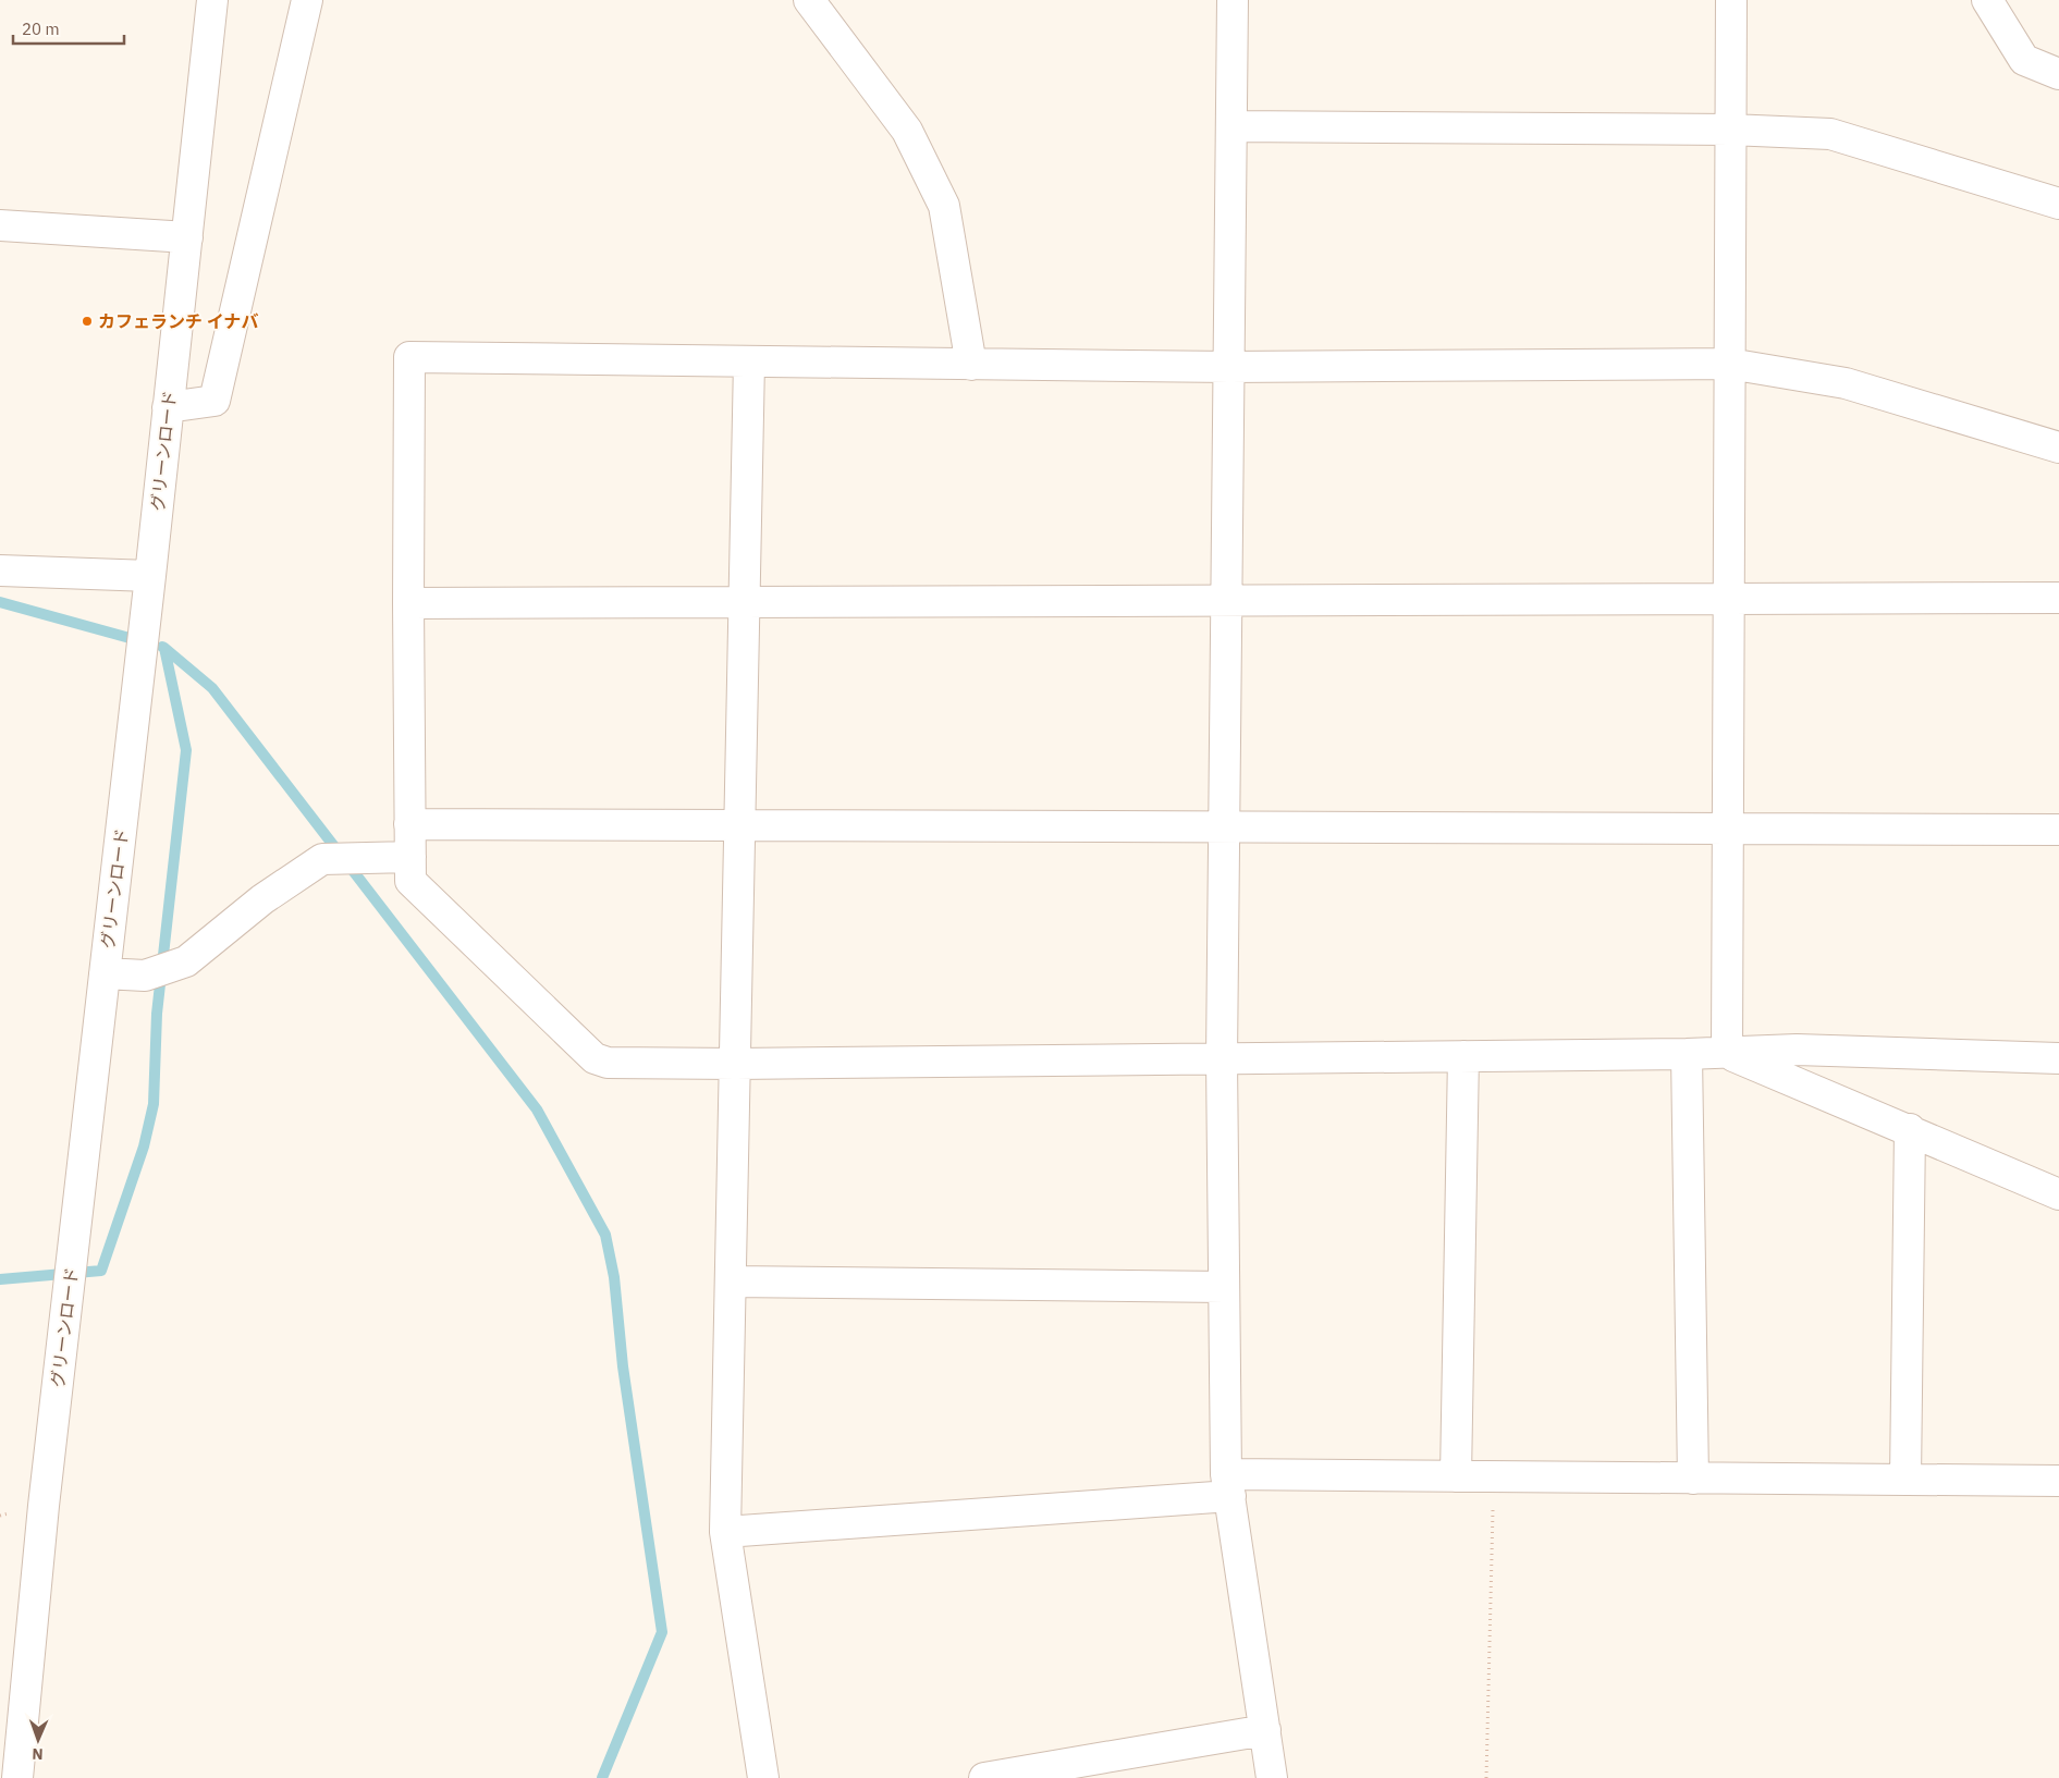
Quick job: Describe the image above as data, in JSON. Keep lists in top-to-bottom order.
{
  "streets": {
    "street": ["グリーンロード"]
  },
  "places": ["カフェランチ イナバ"],
  "scale_bar": "20 m",
  "north": "bottom"
}
